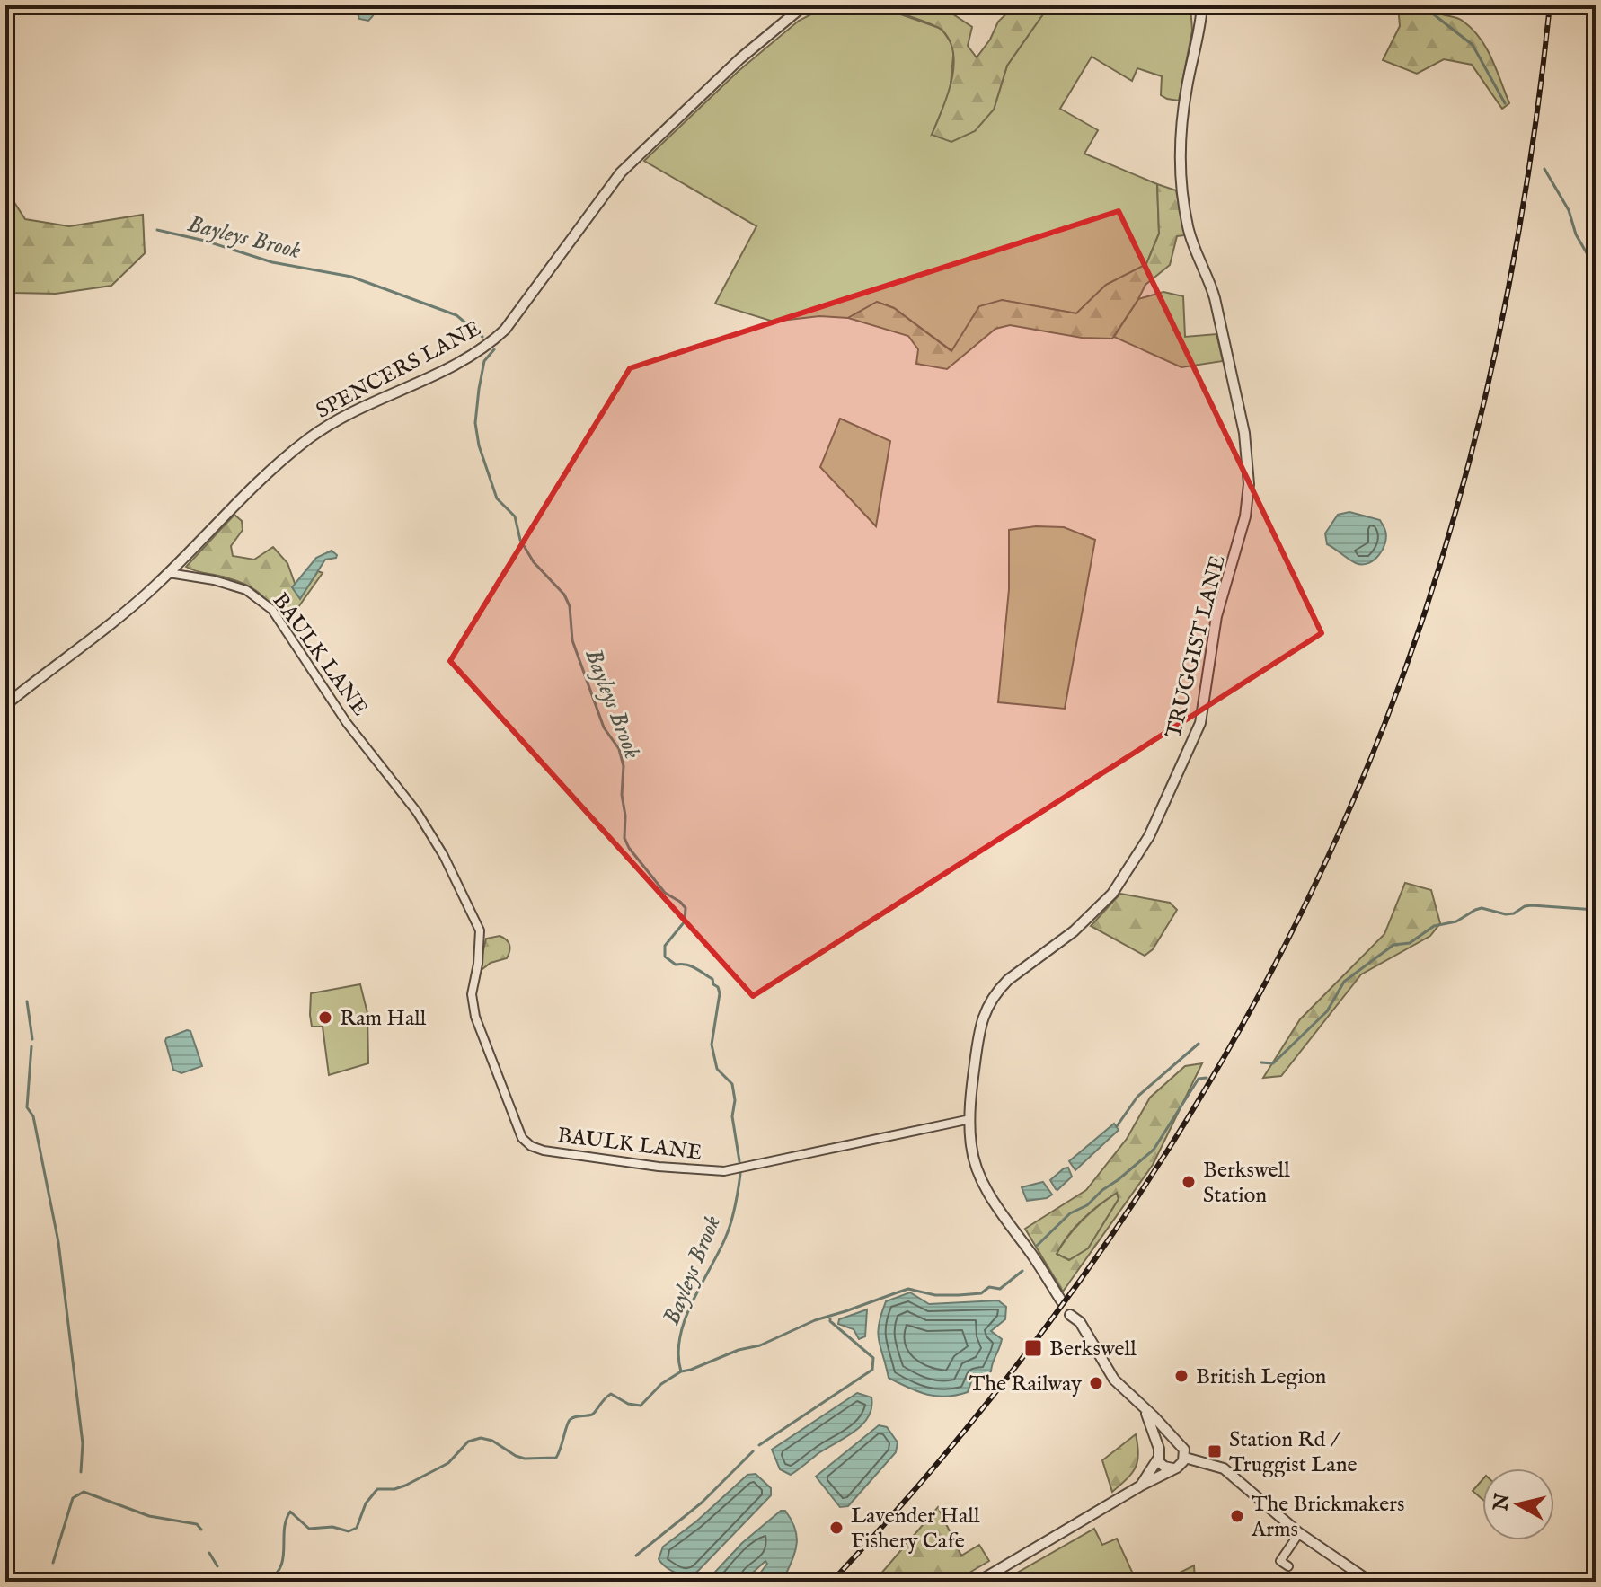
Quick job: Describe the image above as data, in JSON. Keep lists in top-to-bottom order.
{
  "streets": {
    "street": ["SPENCERS LANE", "TRUGGIST LANE", "BAULK LANE"]
  },
  "crossings": [
    ["SPENCERS LANE", "BAULK LANE"],
    ["TRUGGIST LANE", "BAULK LANE"]
  ],
  "water": ["Bayleys Brook"],
  "places": {
    "other": [
      "Ram Hall",
      "Berkswell Station",
      "British Legion",
      "The Railway",
      "The Brickmakers Arms",
      "Lavender Hall Fishery Cafe"
    ],
    "transit": ["Berkswell", "Station Rd / Truggist Lane"]
  },
  "north": "left"
}
